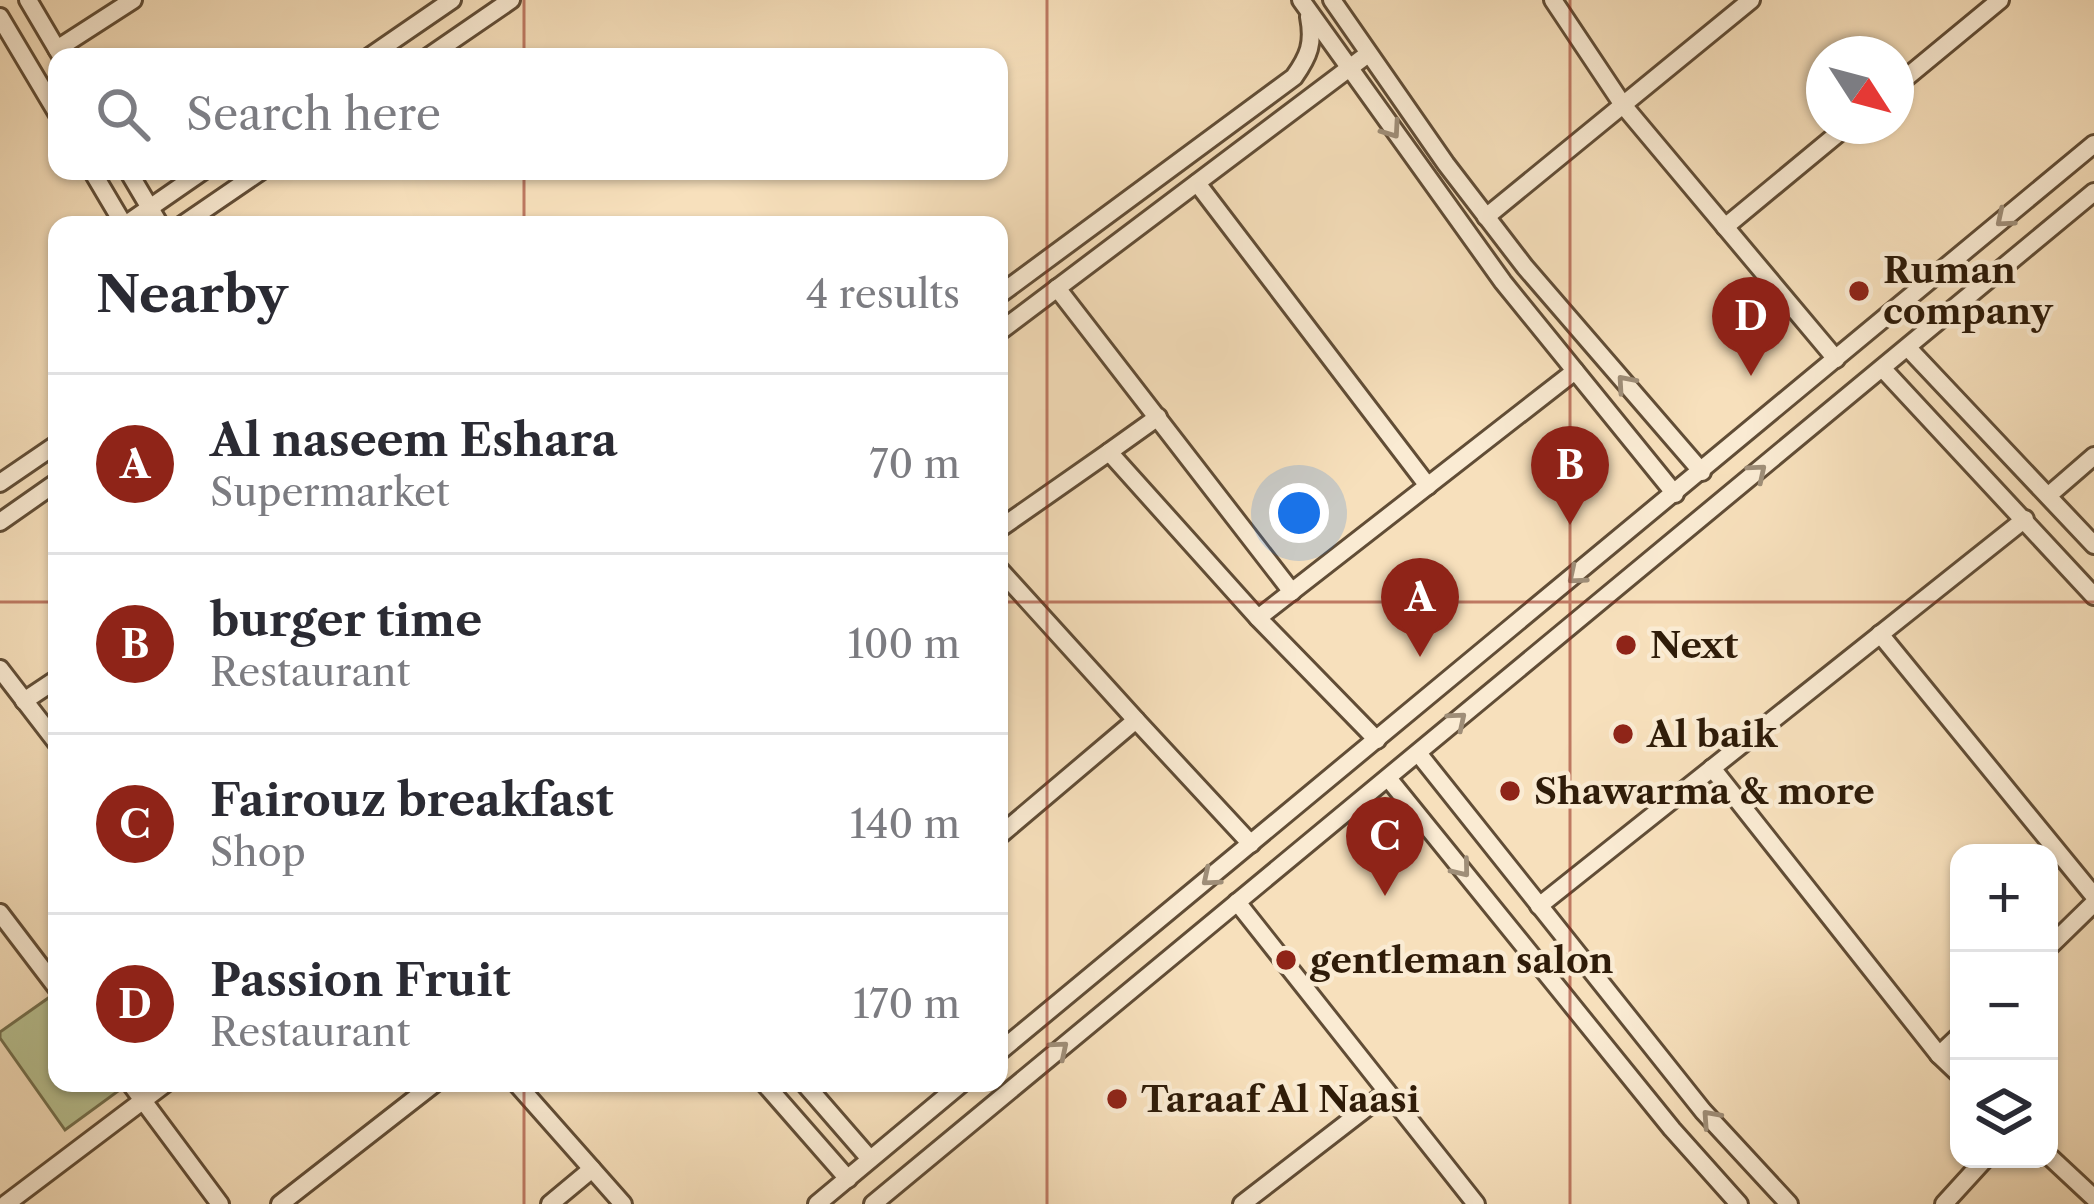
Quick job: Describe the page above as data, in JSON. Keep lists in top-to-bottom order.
{
  "places": [
    "Ruman company",
    "Next",
    "Al baik",
    "Shawarma & more",
    "gentleman salon",
    "Taraaf Al Naasi"
  ],
  "north": "bottom right",
  "page": {
    "search": "Search here",
    "heading": ["Nearby", "4 results"],
    "pins": [
      "D",
      "B",
      "A",
      "C"
    ],
    "list": [
      {
        "mark": "A",
        "name": "Al naseem Eshara",
        "note": "Supermarket",
        "value": "70 m"
      },
      {
        "mark": "B",
        "name": "burger time",
        "note": "Restaurant",
        "value": "100 m"
      },
      {
        "mark": "C",
        "name": "Fairouz breakfast",
        "note": "Shop",
        "value": "140 m"
      },
      {
        "mark": "D",
        "name": "Passion Fruit",
        "note": "Restaurant",
        "value": "170 m"
      }
    ],
    "map_buttons": ["+", "−"]
  }
}
